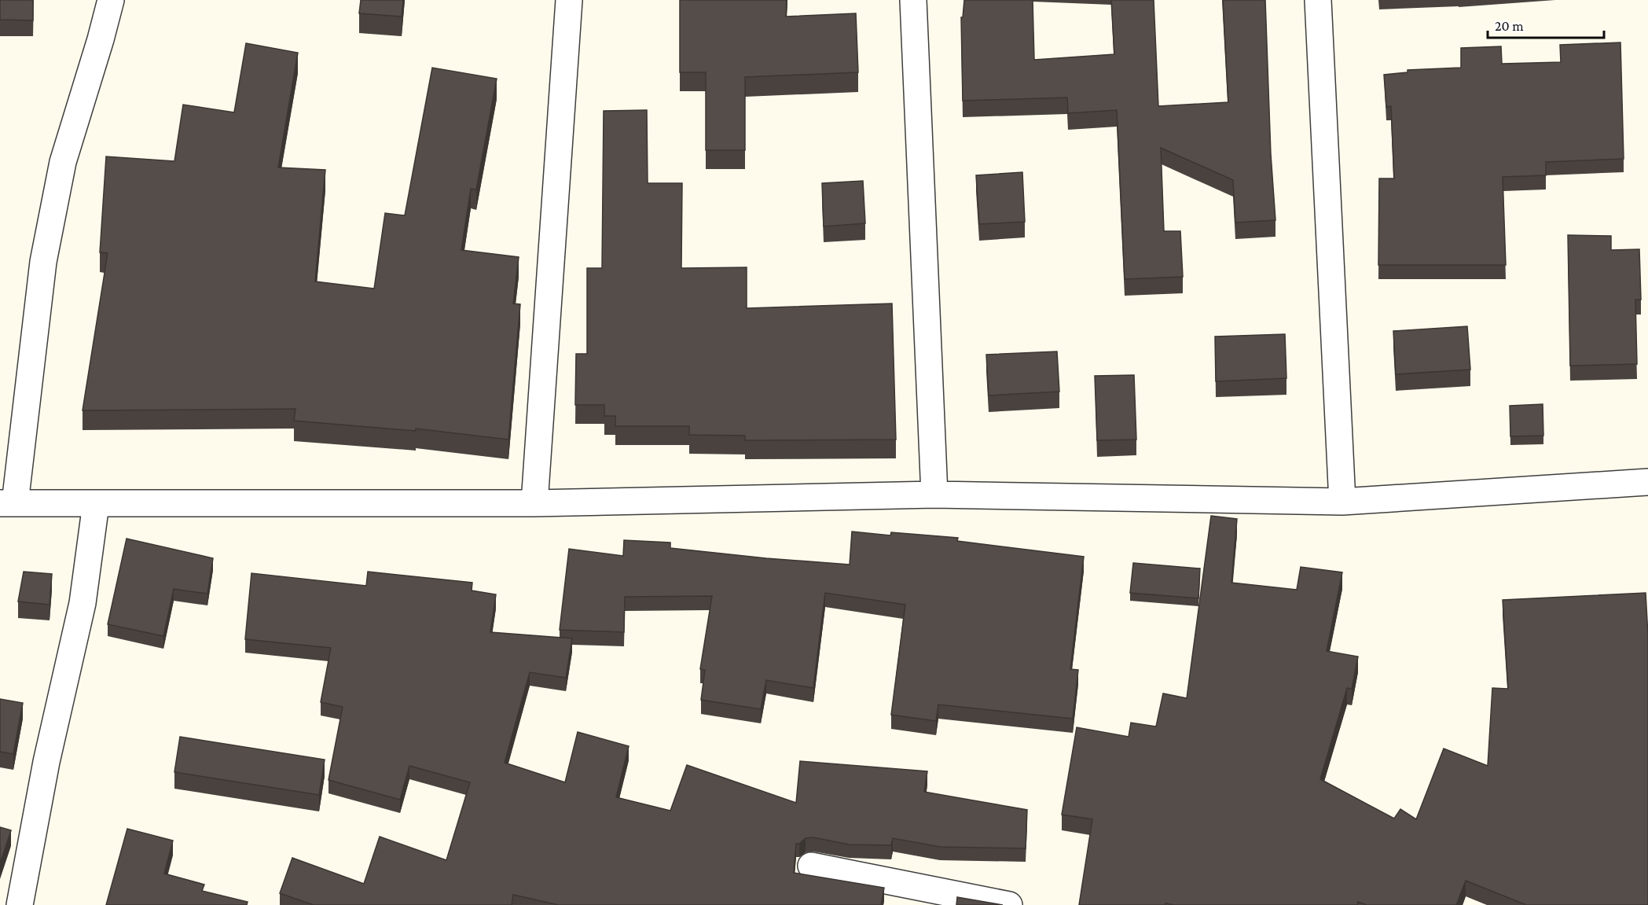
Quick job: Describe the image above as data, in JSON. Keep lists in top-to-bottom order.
{
  "scale_bar": "20 m"
}
